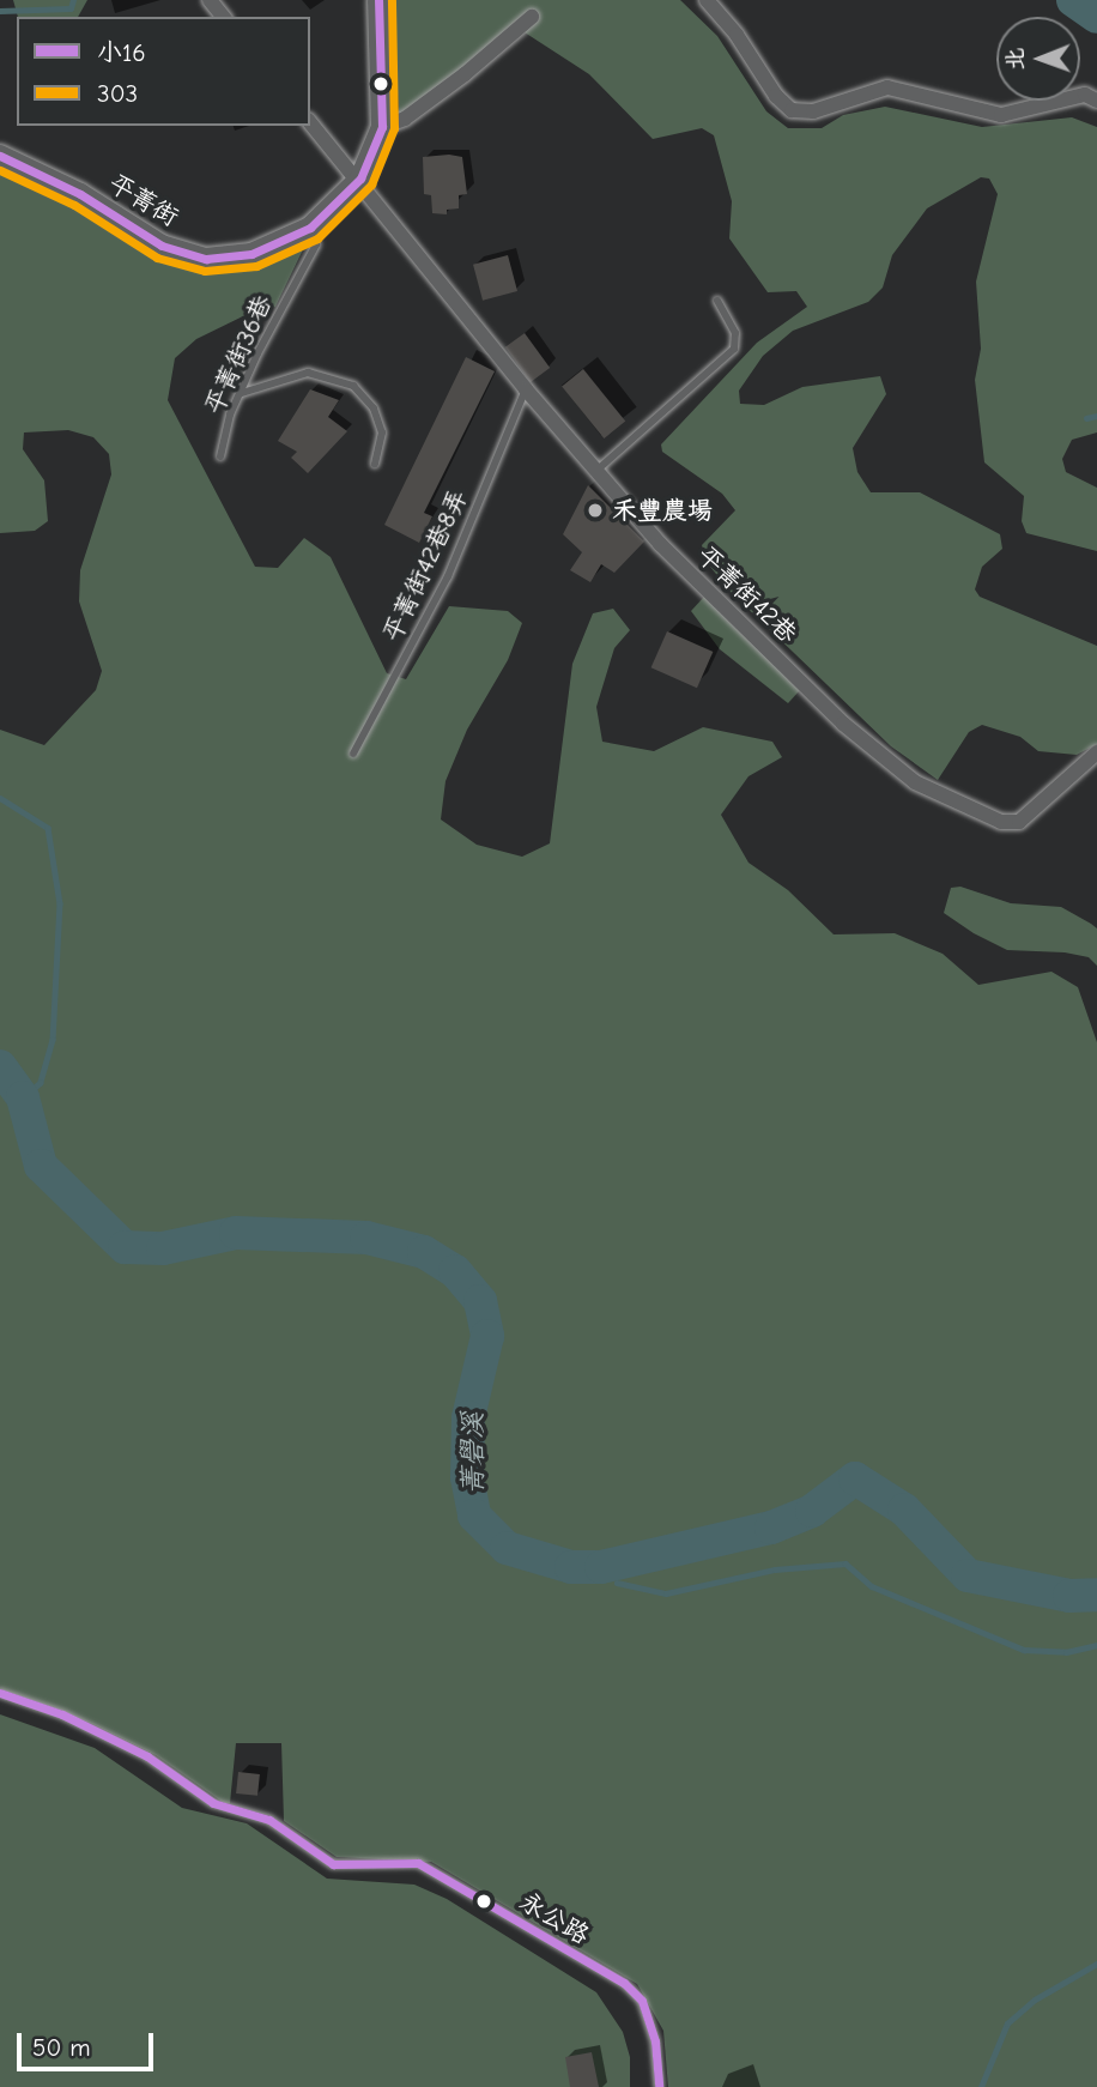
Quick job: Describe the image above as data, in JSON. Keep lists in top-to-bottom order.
{
  "streets": {
    "street": ["平菁街", "平菁街42巷"],
    "lane": ["平菁街36巷", "平菁街42巷8弄", "永公路"]
  },
  "crossings": [
    ["平菁街", "平菁街36巷"],
    ["平菁街", "平菁街42巷"],
    ["平菁街42巷8弄", "平菁街42巷"]
  ],
  "water": ["菁礐溪"],
  "places": ["禾豐農場"],
  "lines": ["transit line 小16", "transit line 303"],
  "legend": ["小16", "303"],
  "scale_bar": "50 m",
  "north": "left"
}
